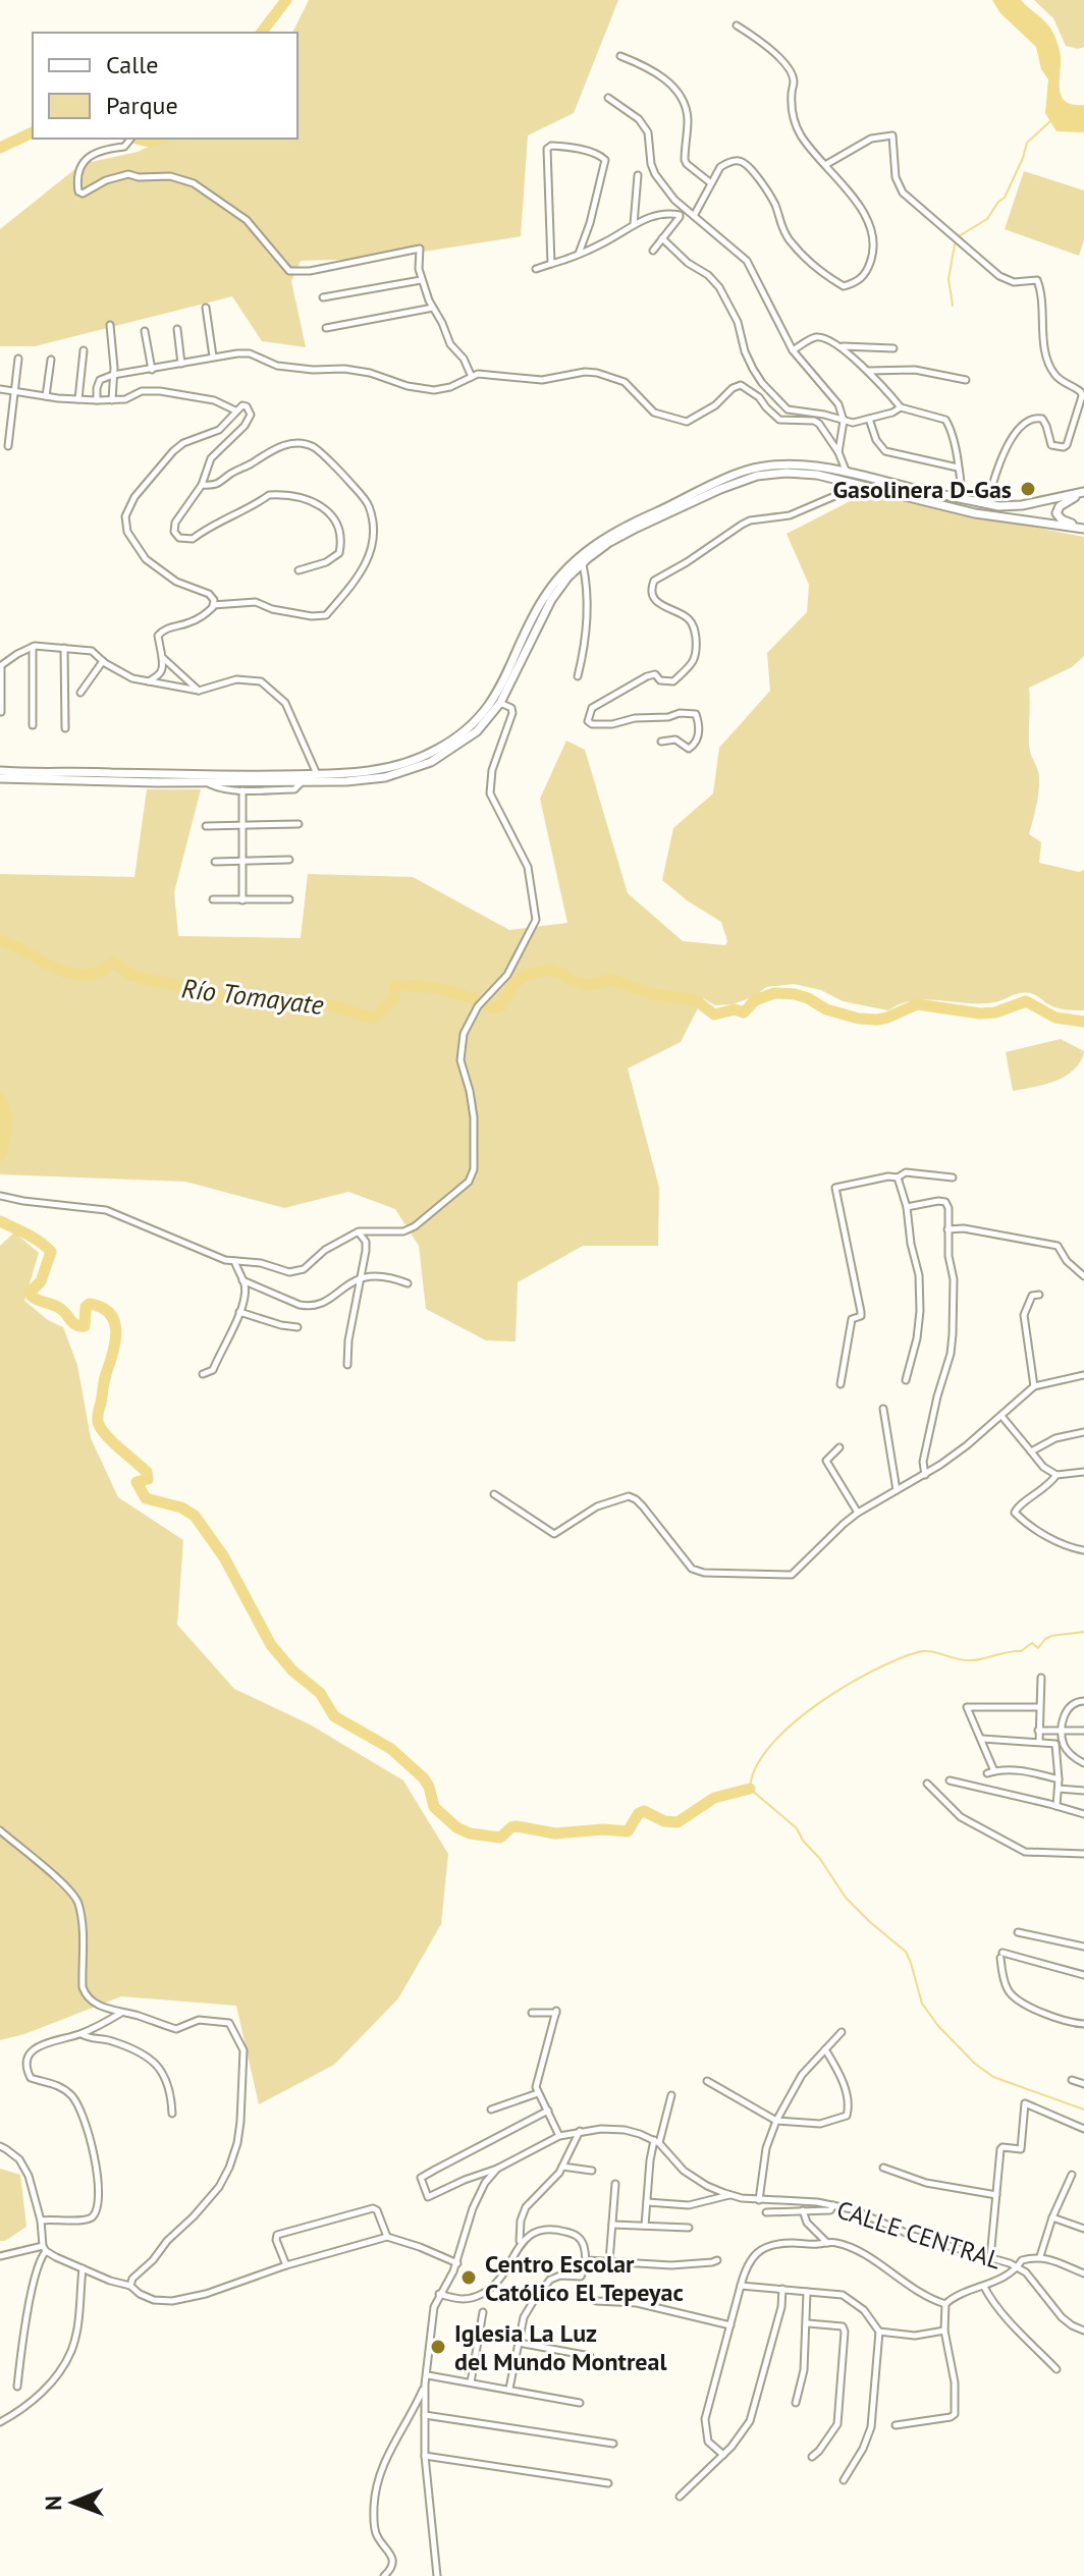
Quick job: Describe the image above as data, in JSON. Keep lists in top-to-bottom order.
{
  "streets": {
    "street": ["CALLE CENTRAL"]
  },
  "water": ["Río Tomayate"],
  "places": ["Gasolinera D-Gas", "Centro Escolar Católico El Tepeyac", "Iglesia La Luz del Mundo Montreal"],
  "legend": ["Calle", "Parque"],
  "north": "left"
}
